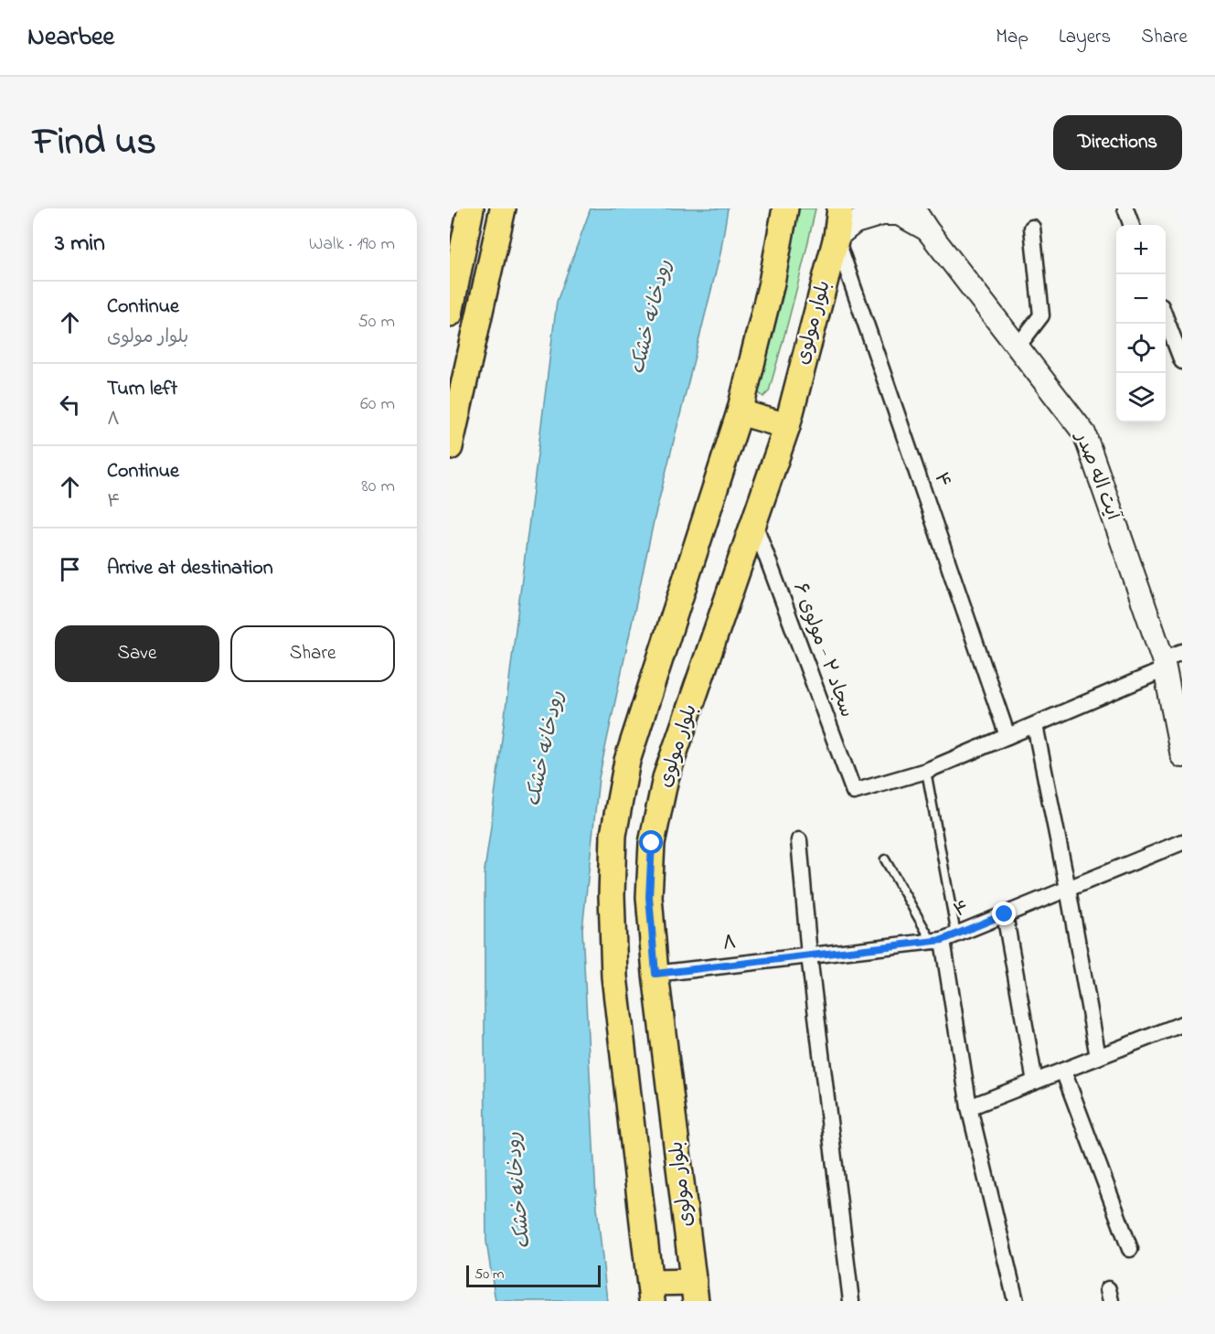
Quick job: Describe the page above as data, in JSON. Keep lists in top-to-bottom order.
{
  "streets": {
    "main road": ["بلوار مولوی"],
    "street": [
      "آیت اله صدر",
      "۴",
      "سجاد ۲ - مولوی ۶",
      "۸"
    ]
  },
  "crossings": [
    ["بلوار مولوی", "۴"],
    ["بلوار مولوی", "سجاد ۲ - مولوی ۶"],
    ["بلوار مولوی", "۸"],
    ["۴", "۸"]
  ],
  "water": ["رودخانه خشک"],
  "scale_bar": "50 m",
  "page": {
    "header": "Nearbee",
    "nav": ["Map", "Layers", "Share"],
    "title": "Find us",
    "buttons": [
      "Directions",
      ["Save", "Share"]
    ],
    "heading": ["3 min", "Walk · 190 m"],
    "map_buttons": ["+", "−"],
    "list": [
      ["Continue", "بلوار مولوی", "50 m"],
      ["Turn left", "۸", "60 m"],
      ["Continue", "۴", "80 m"],
      "Arrive at destination"
    ],
    "scale": "50 m"
  }
}
